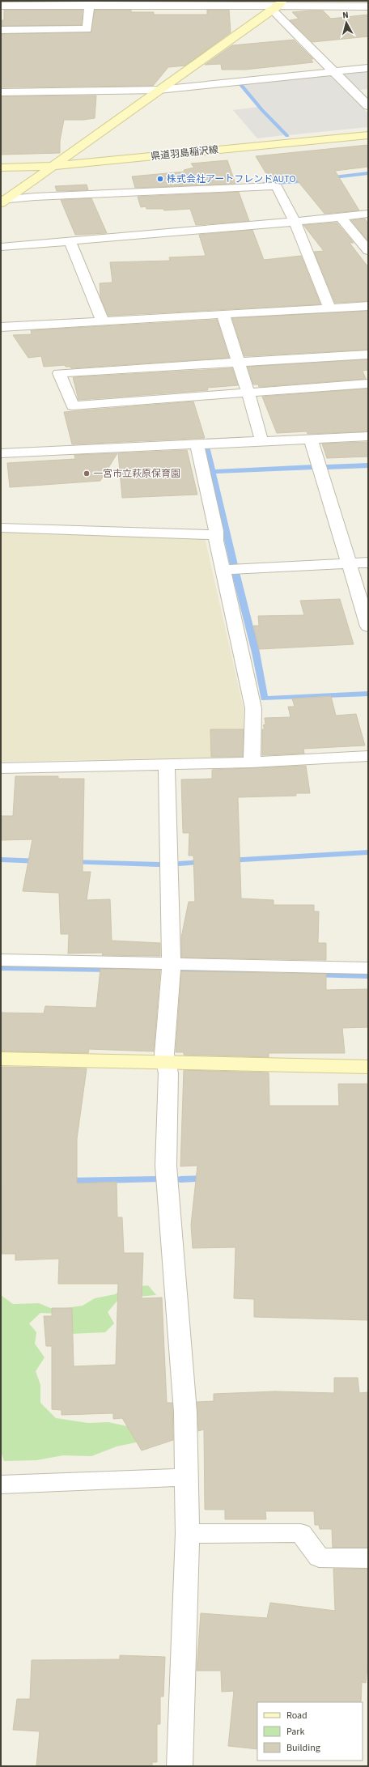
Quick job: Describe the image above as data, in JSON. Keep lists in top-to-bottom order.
{
  "streets": {
    "street": ["県道羽島稲沢線"]
  },
  "places": ["株式会社アートフレンドAUTO", "一宮市立萩原保育園"],
  "legend": ["Road", "Park", "Building"],
  "north": "top"
}
